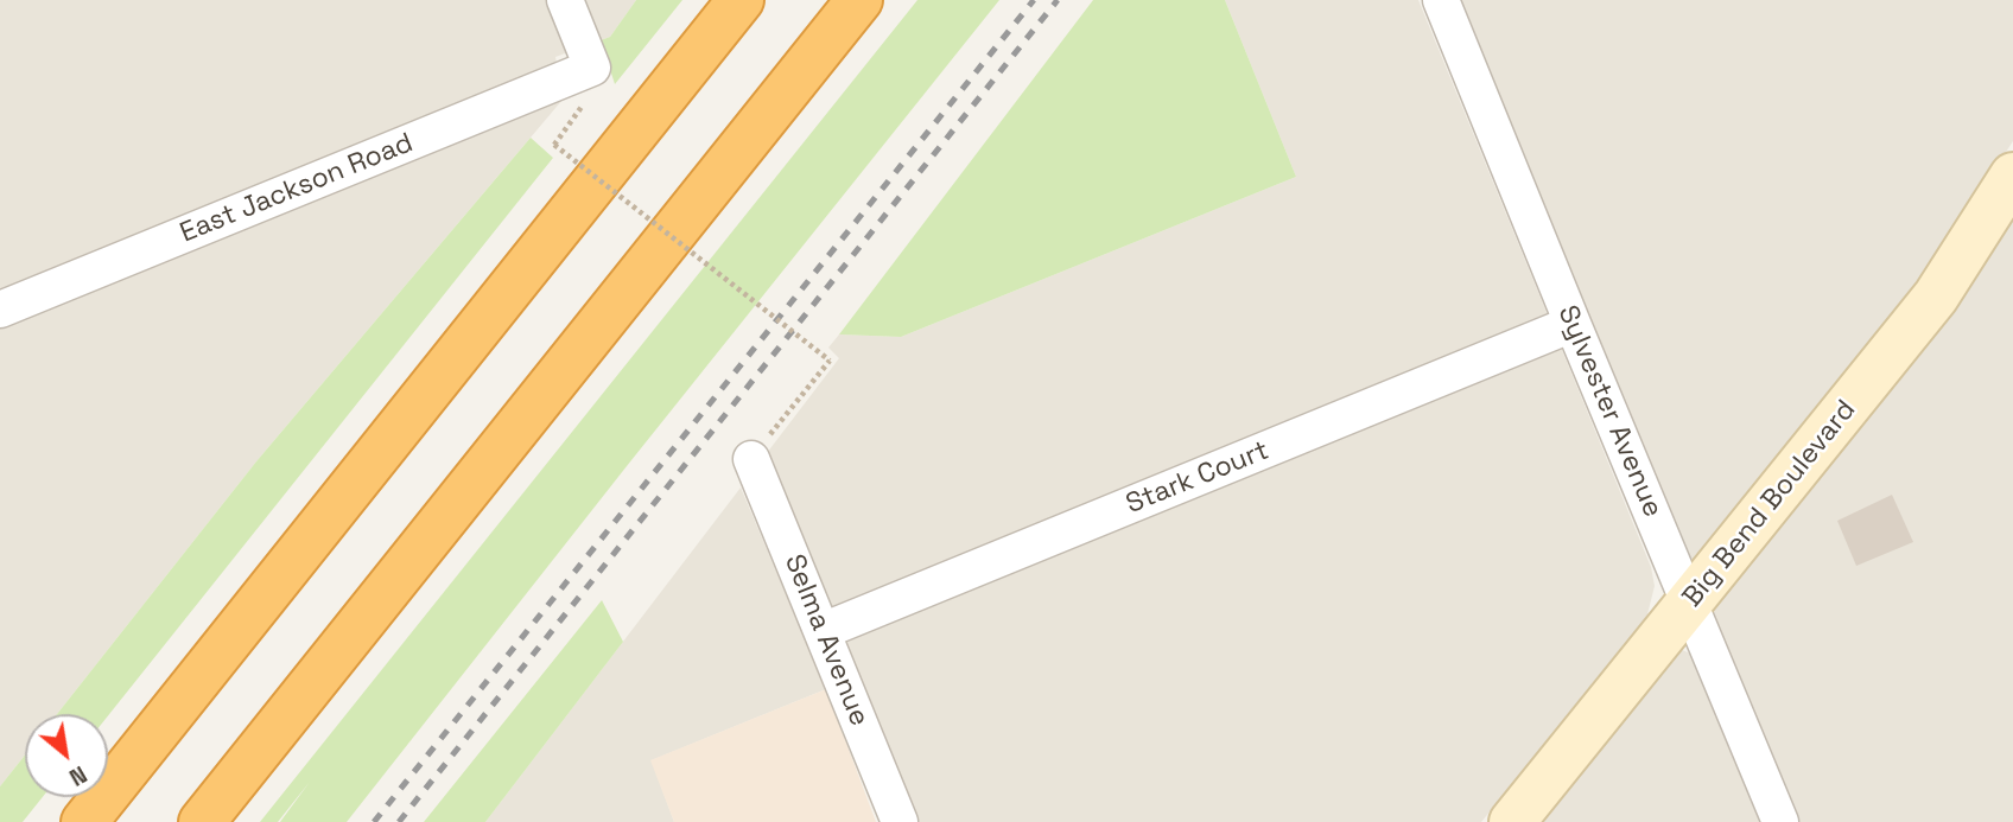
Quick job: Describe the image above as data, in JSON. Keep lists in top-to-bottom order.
{
  "streets": {
    "main road": ["Big Bend Boulevard"],
    "street": [
      "East Jackson Road",
      "Sylvester Avenue",
      "Stark Court",
      "Selma Avenue"
    ]
  },
  "crossings": [
    ["Sylvester Avenue", "Stark Court"],
    ["Sylvester Avenue", "Big Bend Boulevard"],
    ["Stark Court", "Selma Avenue"]
  ],
  "north": "bottom right"
}
